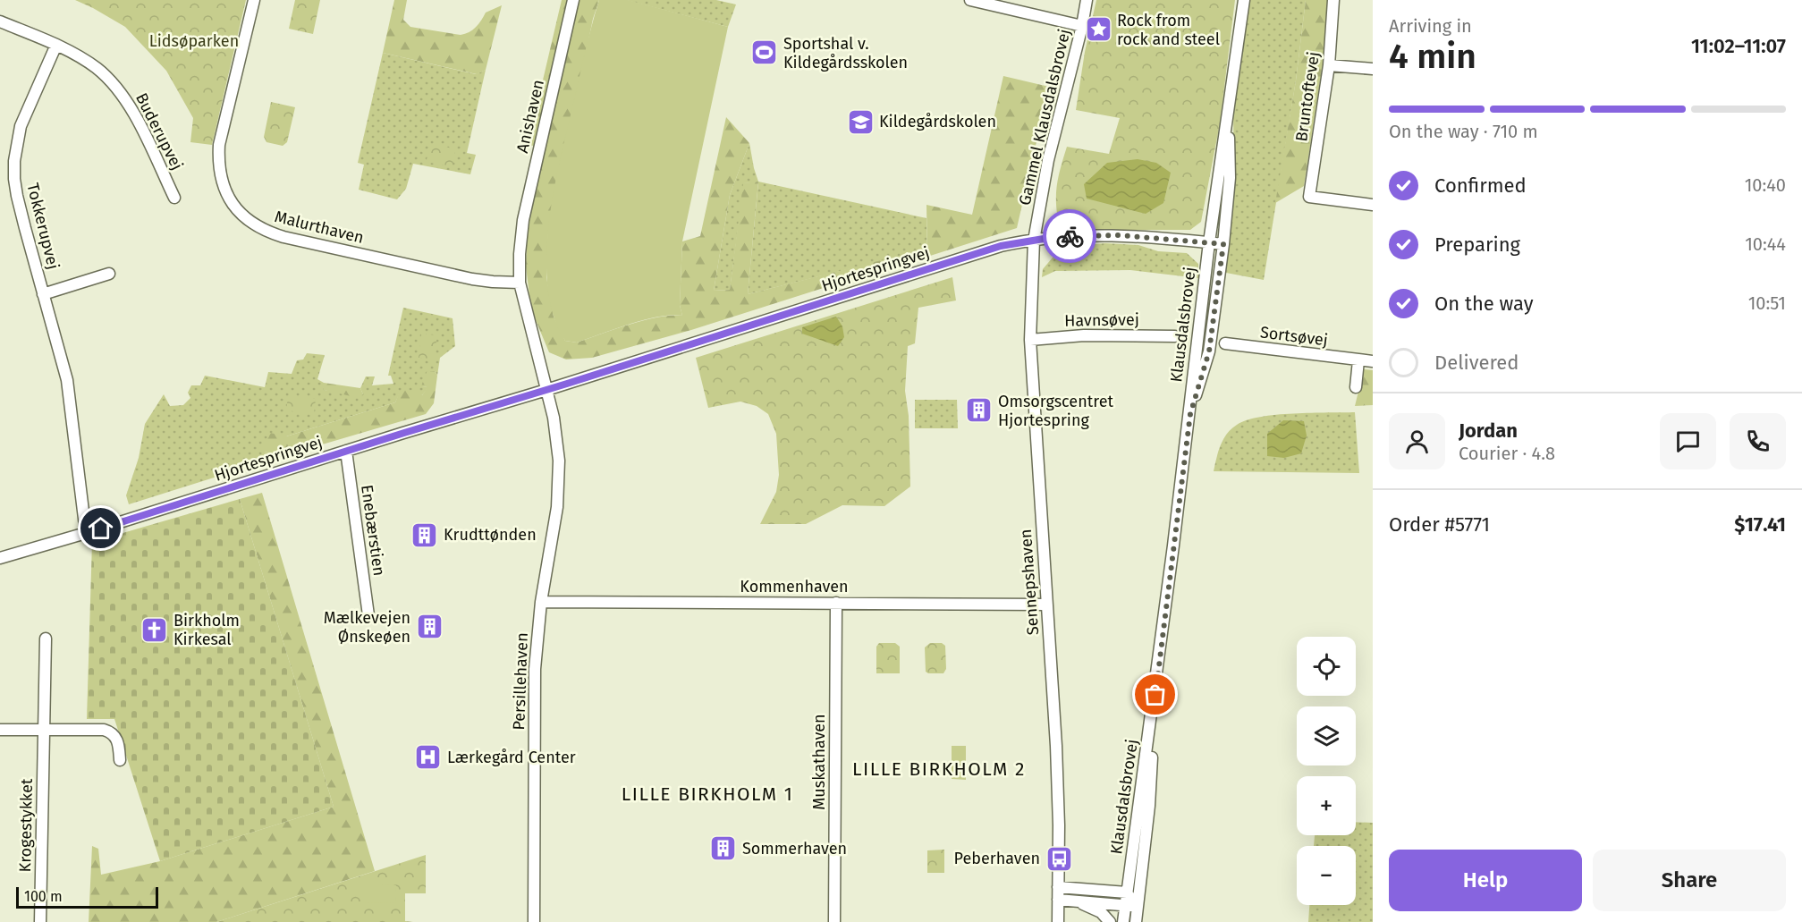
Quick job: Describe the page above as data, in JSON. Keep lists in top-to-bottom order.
{
  "streets": {
    "street": [
      "Bruntoftevej",
      "Anishaven",
      "Gammel Klausdalsbrovej",
      "Buderupvej",
      "Tokkerupvej",
      "Malurthaven",
      "Hjortespringvej",
      "Havnsøvej",
      "Klausdalsbrovej",
      "Sortsøvej",
      "Enebærstien",
      "Sennepshaven",
      "Kommenhaven",
      "Persillehaven",
      "Muskathaven",
      "Krogestykket"
    ]
  },
  "crossings": [
    ["Anishaven", "Malurthaven"],
    ["Gammel Klausdalsbrovej", "Hjortespringvej"],
    ["Gammel Klausdalsbrovej", "Sennepshaven"],
    ["Buderupvej", "Tokkerupvej"],
    ["Tokkerupvej", "Hjortespringvej"],
    ["Hjortespringvej", "Klausdalsbrovej"],
    ["Hjortespringvej", "Enebærstien"],
    ["Hjortespringvej", "Sennepshaven"],
    ["Hjortespringvej", "Persillehaven"],
    ["Havnsøvej", "Sennepshaven"],
    ["Sennepshaven", "Kommenhaven"],
    ["Kommenhaven", "Persillehaven"],
    ["Kommenhaven", "Muskathaven"]
  ],
  "districts": ["LILLE BIRKHOLM 2", "LILLE BIRKHOLM 1"],
  "parks": ["Lidsøparken"],
  "places": {
    "place": ["Rock from rock and steel"],
    "sports": ["Sportshal v. Kildegårdsskolen"],
    "school or university": ["Kildegårdskolen"],
    "building": [
      "Omsorgscentret Hjortespring",
      "Krudttønden",
      "Mælkevejen Ønskeøen",
      "Sommerhaven"
    ],
    "church": ["Birkholm Kirkesal"],
    "hospital": ["Lærkegård Center"],
    "bus stop": ["Peberhaven"]
  },
  "scale_bar": "100 m",
  "page": {
    "heading": ["4 min", "Arriving in", "11:02–11:07"],
    "panel": [
      "Jordan",
      "Courier · 4.8",
      "Order #5771",
      "$17.41"
    ],
    "bar": "On the way · 710 m",
    "list": [
      ["Confirmed", "10:40"],
      ["Preparing", "10:44"],
      ["On the way", "10:51"],
      "Delivered"
    ],
    "map_buttons": ["+", "−"],
    "buttons": ["Help", "Share"],
    "scale": "100 m"
  }
}
